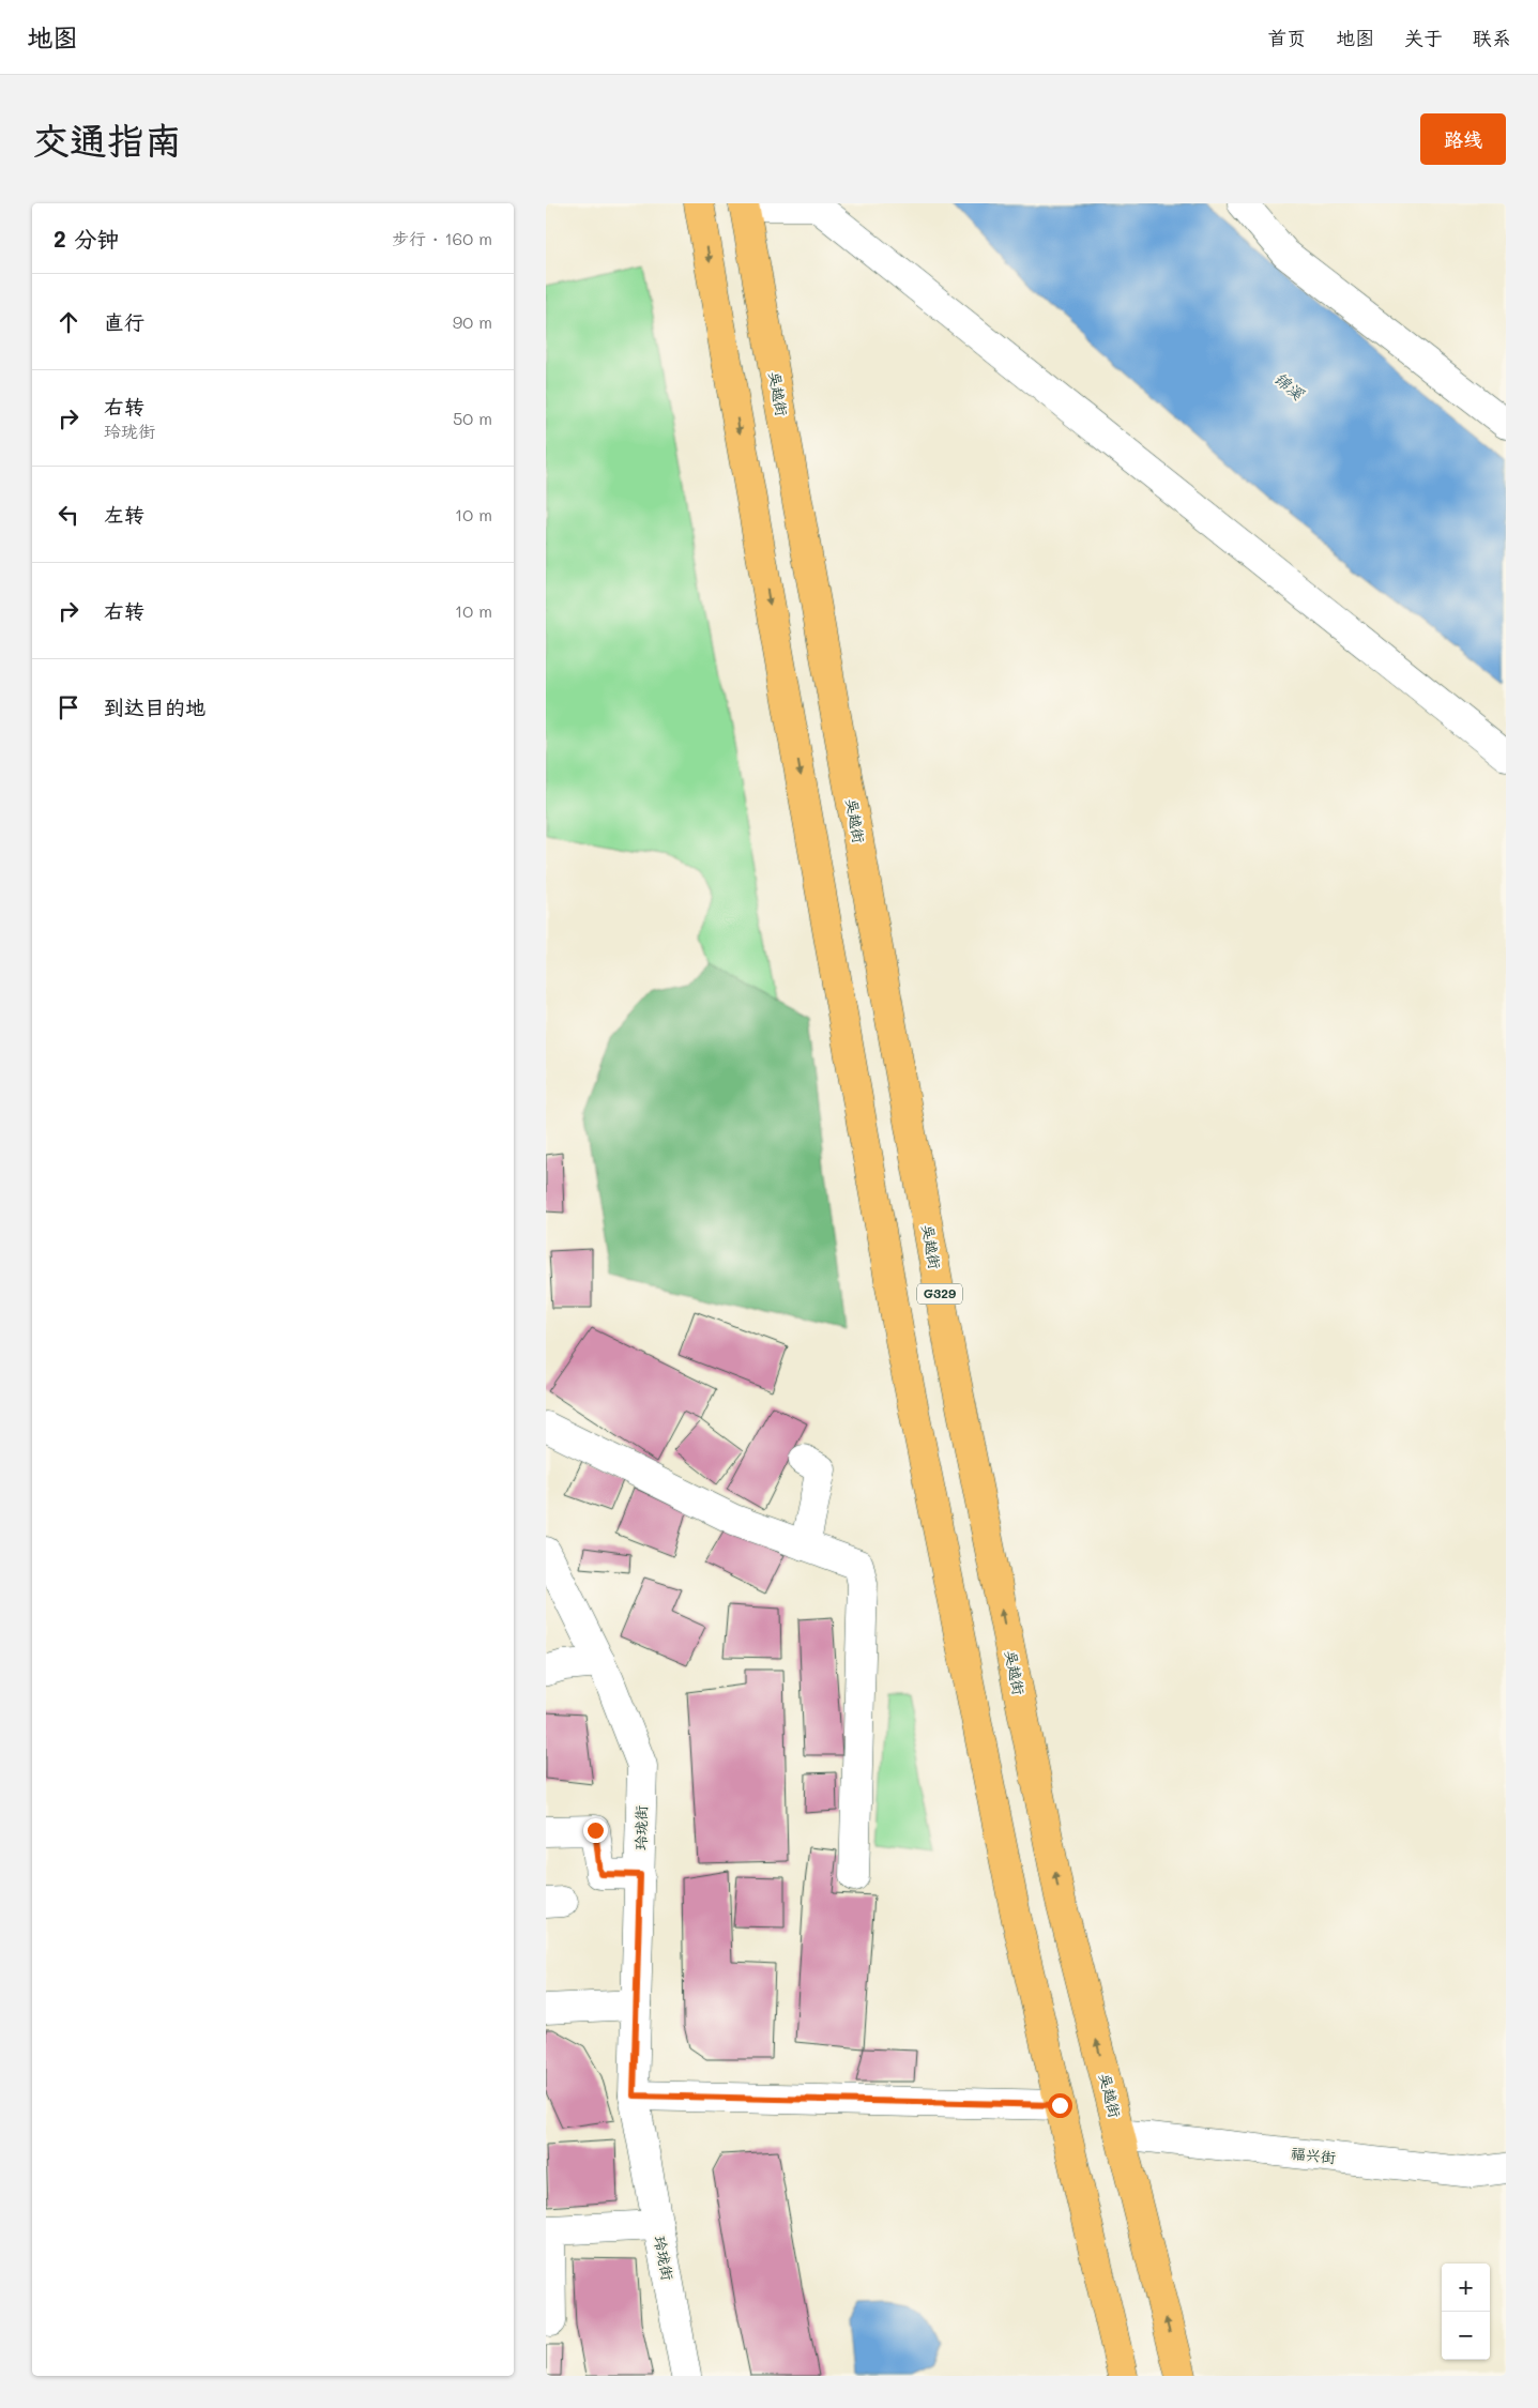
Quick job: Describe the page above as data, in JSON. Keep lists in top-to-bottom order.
{
  "streets": {
    "highway": ["吴越街", "G329"],
    "street": ["玲珑街", "福兴街"]
  },
  "crossings": [
    ["吴越街", "福兴街"]
  ],
  "water": ["锦溪"],
  "page": {
    "header": "地图",
    "nav": [
      "首页",
      "地图",
      "关于",
      "联系"
    ],
    "buttons": "路线",
    "title": "交通指南",
    "heading": ["2 分钟", "步行 · 160 m"],
    "list": [
      ["直行", "90 m"],
      ["右转", "玲珑街", "50 m"],
      ["左转", "10 m"],
      ["右转", "10 m"],
      "到达目的地"
    ],
    "map_buttons": ["+", "−"]
  }
}
